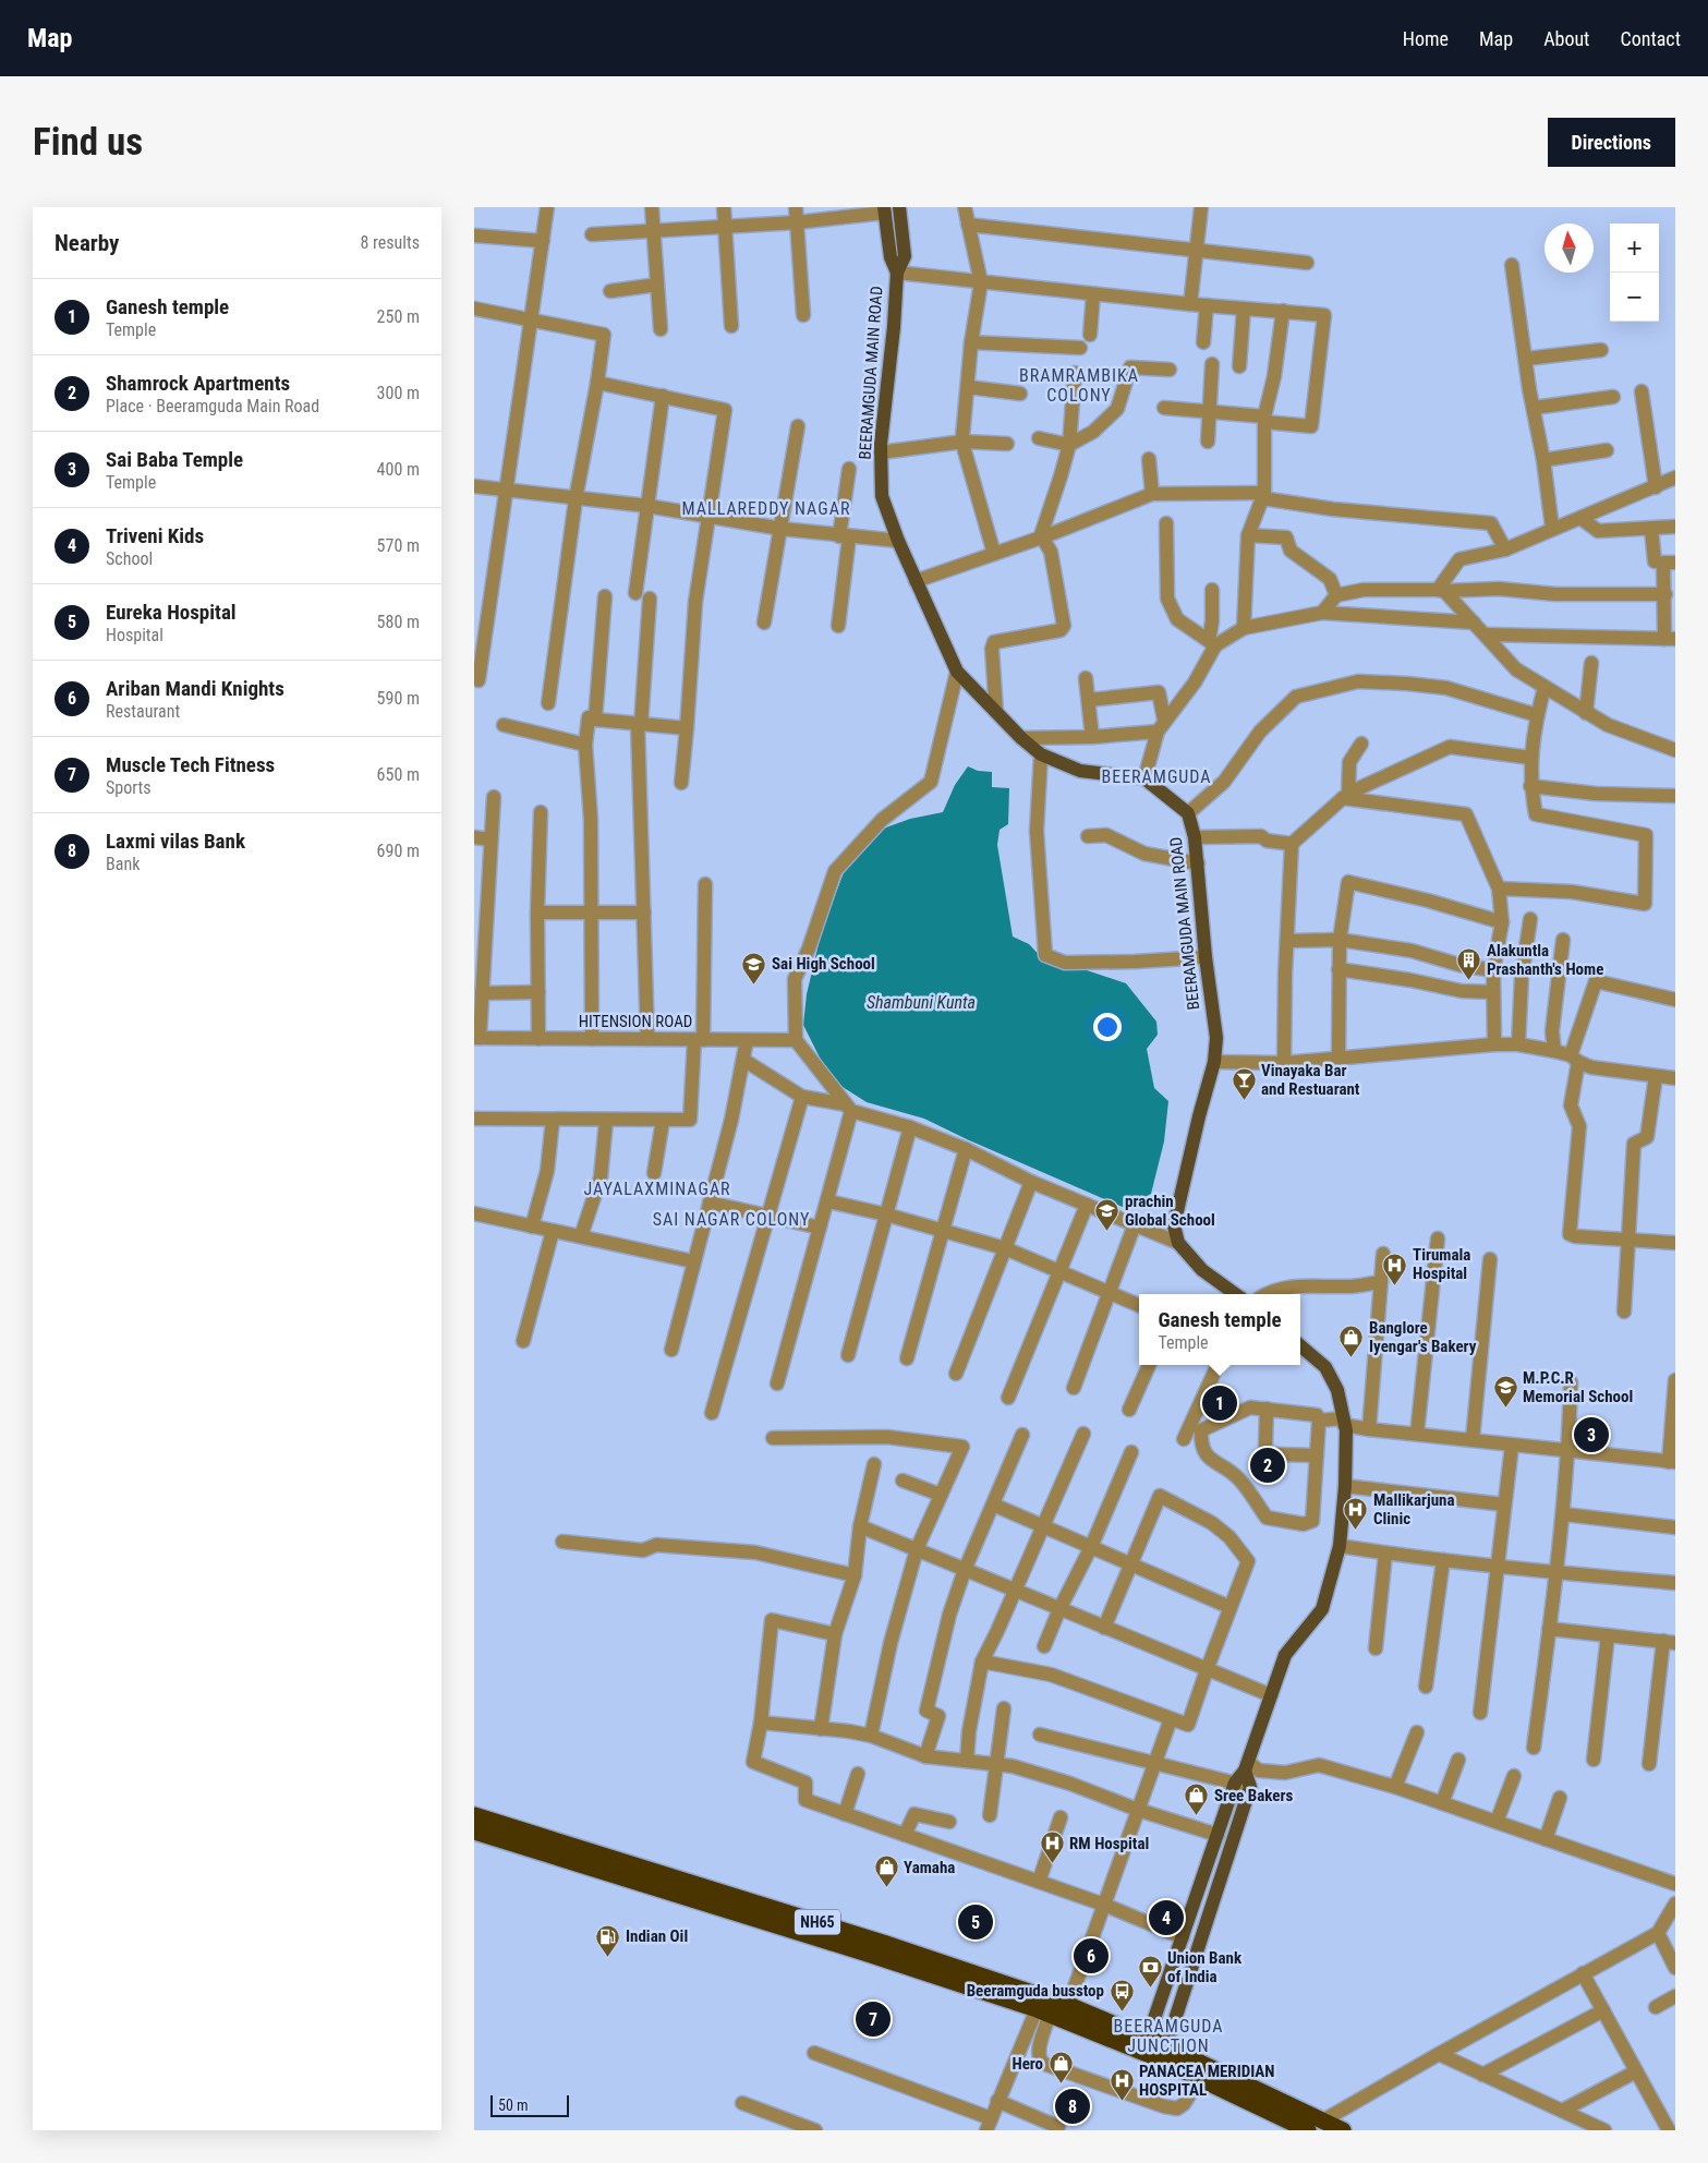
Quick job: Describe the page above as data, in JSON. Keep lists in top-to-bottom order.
{
  "streets": {
    "highway": ["NH65"],
    "main road": ["BEERAMGUDA MAIN ROAD"],
    "street": ["HITENSION ROAD"]
  },
  "districts": [
    "BRAMRAMBIKA COLONY",
    "MALLAREDDY NAGAR",
    "BEERAMGUDA",
    "JAYALAXMINAGAR",
    "SAI NAGAR COLONY",
    "BEERAMGUDA JUNCTION"
  ],
  "water": ["Shambuni Kunta"],
  "places": {
    "building": ["Alakuntla Prashanth's Home"],
    "school or university": ["Sai High School", "prachin Global School", "M.P.C.R Memorial School"],
    "bar": ["Vinayaka Bar and Restuarant"],
    "hospital": [
      "Tirumala Hospital",
      "Mallikarjuna Clinic",
      "RM Hospital",
      "PANACEA MERIDIAN HOSPITAL"
    ],
    "shop": [
      "Banglore Iyengar's Bakery",
      "Sree Bakers",
      "Yamaha",
      "Hero"
    ],
    "fuel station": ["Indian Oil"],
    "bank": ["Union Bank of India"],
    "bus stop": ["Beeramguda busstop"]
  },
  "scale_bar": "50 m",
  "north": "top",
  "page": {
    "header": "Map",
    "nav": [
      "Home",
      "Map",
      "About",
      "Contact"
    ],
    "buttons": "Directions",
    "title": "Find us",
    "heading": ["Nearby", "8 results"],
    "map_buttons": ["+", "−"],
    "list": [
      {
        "mark": "1",
        "name": "Ganesh temple",
        "note": "Temple",
        "value": "250 m"
      },
      {
        "mark": "2",
        "name": "Shamrock Apartments",
        "note": "Place · Beeramguda Main Road",
        "value": "300 m"
      },
      {
        "mark": "3",
        "name": "Sai Baba Temple",
        "note": "Temple",
        "value": "400 m"
      },
      {
        "mark": "4",
        "name": "Triveni Kids",
        "note": "School",
        "value": "570 m"
      },
      {
        "mark": "5",
        "name": "Eureka Hospital",
        "note": "Hospital",
        "value": "580 m"
      },
      {
        "mark": "6",
        "name": "Ariban Mandi Knights",
        "note": "Restaurant",
        "value": "590 m"
      },
      {
        "mark": "7",
        "name": "Muscle Tech Fitness",
        "note": "Sports",
        "value": "650 m"
      },
      {
        "mark": "8",
        "name": "Laxmi vilas Bank",
        "note": "Bank",
        "value": "690 m"
      }
    ],
    "popup": ["Ganesh temple", "Temple"],
    "pins": [
      "1",
      "3",
      "2",
      "4",
      "5",
      "6",
      "7",
      "8"
    ],
    "scale": "50 m"
  }
}
